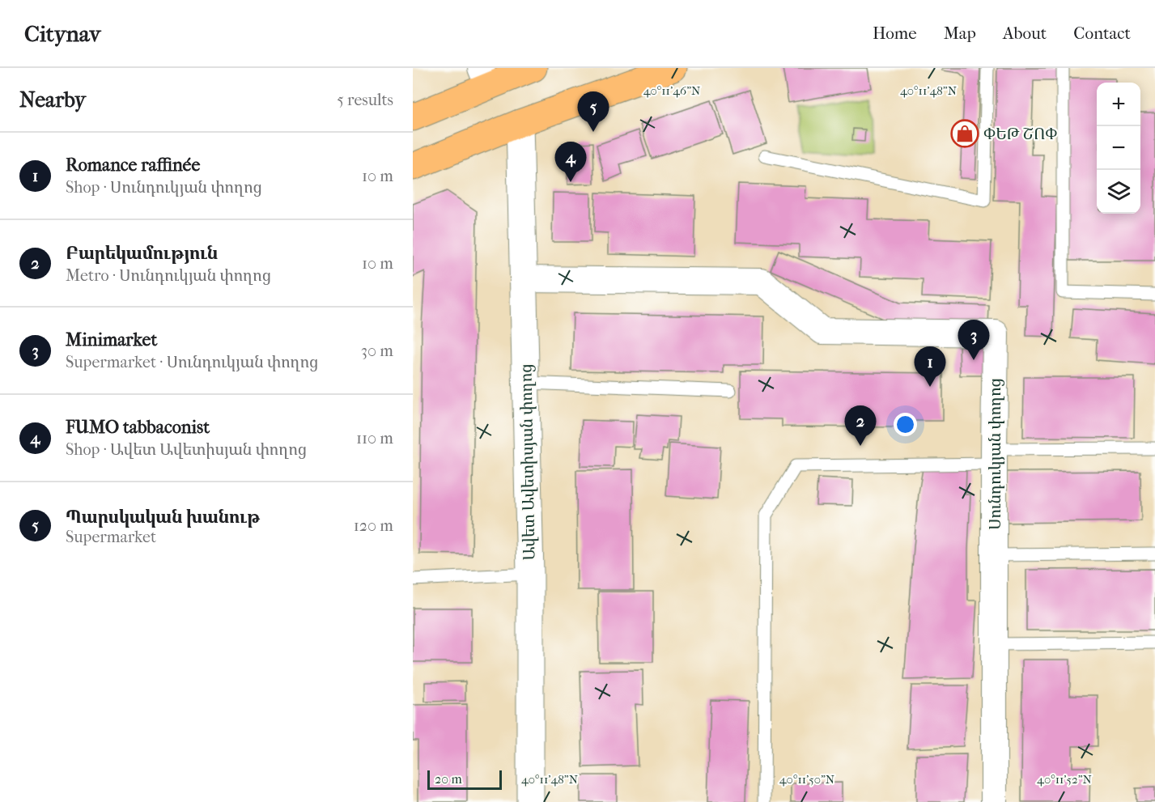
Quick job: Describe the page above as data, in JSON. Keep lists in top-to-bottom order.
{
  "streets": {
    "street": ["Սունդուկյան փողոց", "Ավետ Ավետիսյան փողոց"]
  },
  "crossings": [
    ["Սունդուկյան փողոց", "Ավետ Ավետիսյան փողոց"]
  ],
  "places": {
    "shop": ["ՓԵԹ ՇՈՓ"]
  },
  "scale_bar": "20 m",
  "page": {
    "header": "Citynav",
    "nav": [
      "Home",
      "Map",
      "About",
      "Contact"
    ],
    "heading": ["Nearby", "5 results"],
    "map_buttons": ["+", "−"],
    "pins": [
      "5",
      "4",
      "3",
      "1",
      "2"
    ],
    "list": [
      {
        "mark": "1",
        "name": "Romance raffinée",
        "note": "Shop · Սունդուկյան փողոց",
        "value": "10 m"
      },
      {
        "mark": "2",
        "name": "Բարեկամություն",
        "note": "Metro · Սունդուկյան փողոց",
        "value": "10 m"
      },
      {
        "mark": "3",
        "name": "Minimarket",
        "note": "Supermarket · Սունդուկյան փողոց",
        "value": "30 m"
      },
      {
        "mark": "4",
        "name": "FUMO tabbaconist",
        "note": "Shop · Ավետ Ավետիսյան փողոց",
        "value": "110 m"
      },
      {
        "mark": "5",
        "name": "Պարսկական խանութ",
        "note": "Supermarket",
        "value": "120 m"
      }
    ],
    "scale": "20 m"
  },
  "coordinates": [
    "40°11'46\"N",
    "40°11'48\"N",
    "40°11'50\"N",
    "40°11'52\"N"
  ]
}
